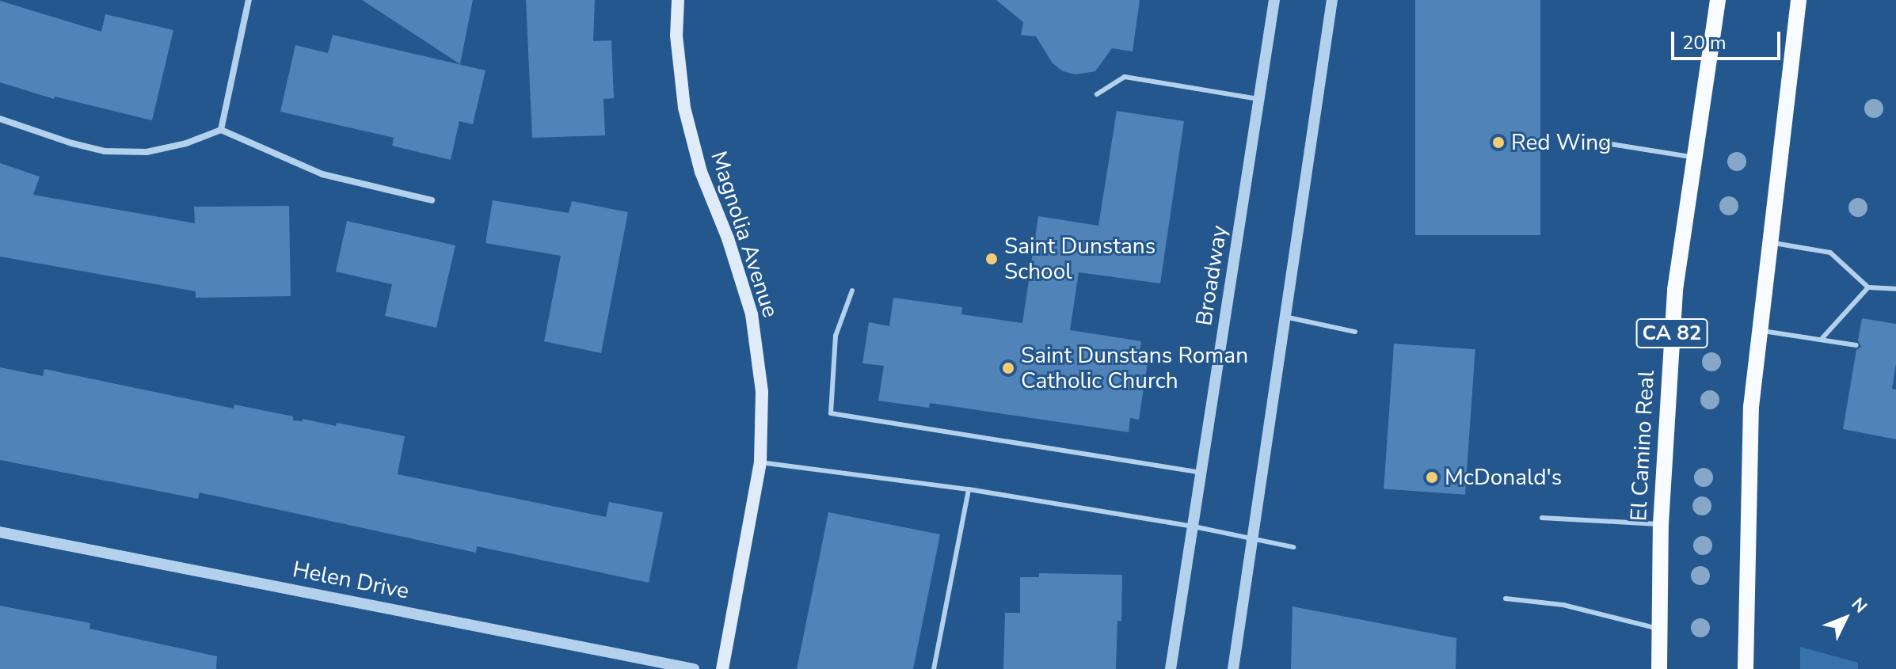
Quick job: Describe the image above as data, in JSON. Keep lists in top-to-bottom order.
{
  "streets": {
    "main road": ["Magnolia Avenue", "CA 82", "El Camino Real"],
    "street": ["Broadway", "Helen Drive"]
  },
  "places": [
    "Red Wing",
    "Saint Dunstans School",
    "Saint Dunstans Roman Catholic Church",
    "McDonald's"
  ],
  "scale_bar": "20 m",
  "north": "top right"
}
